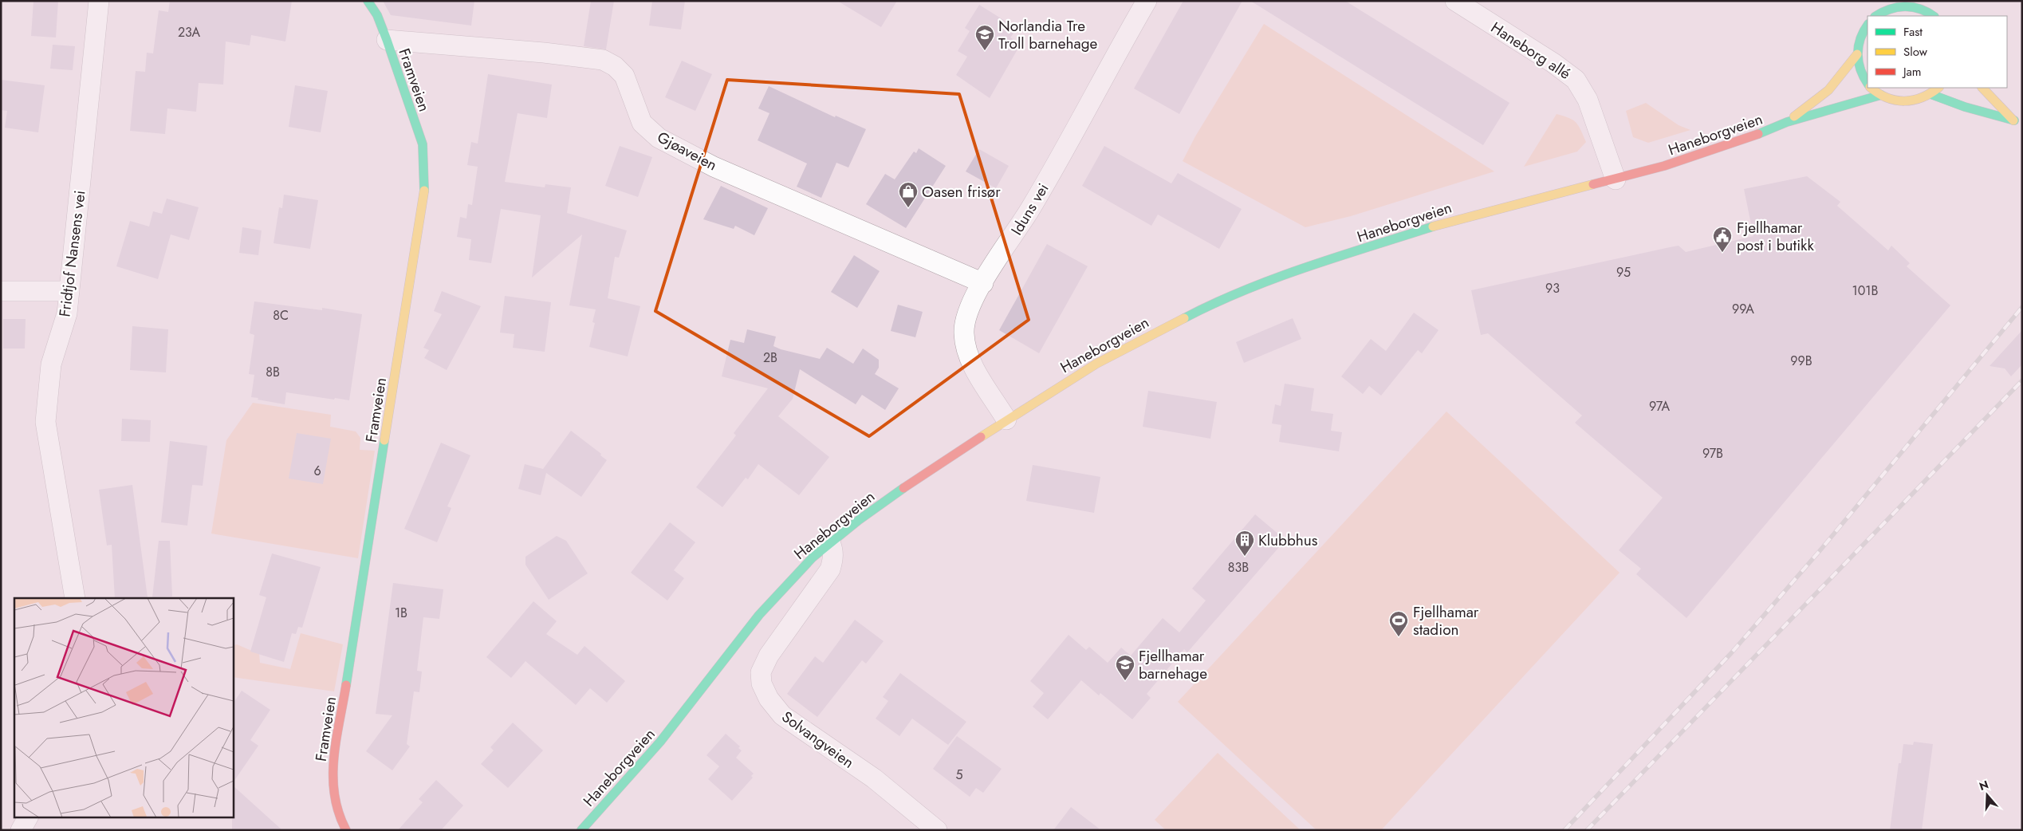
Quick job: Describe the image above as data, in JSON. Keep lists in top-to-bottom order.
{
  "streets": {
    "street": [
      "Haneborg allé",
      "Framveien",
      "Haneborgveien",
      "Gjøaveien",
      "Iduns vei",
      "Fridtjof Nansens vei",
      "Solvangveien"
    ]
  },
  "crossings": [
    ["Haneborg allé", "Haneborgveien"],
    ["Framveien", "Gjøaveien"],
    ["Haneborgveien", "Iduns vei"],
    ["Haneborgveien", "Solvangveien"],
    ["Gjøaveien", "Iduns vei"]
  ],
  "places": {
    "school or university": ["Norlandia Tre Troll barnehage", "Fjellhamar barnehage"],
    "shop": ["Oasen frisør"],
    "public building": ["Fjellhamar post i butikk"],
    "building": ["Klubbhus"],
    "sports": ["Fjellhamar stadion"]
  },
  "house_numbers": [
    "23A",
    "95",
    "93",
    "101B",
    "99A",
    "8C",
    "2B",
    "99B",
    "8B",
    "97A",
    "97B",
    "6",
    "83B",
    "1B",
    "5"
  ],
  "legend": ["Fast", "Slow", "Jam"],
  "north": "top"
}
